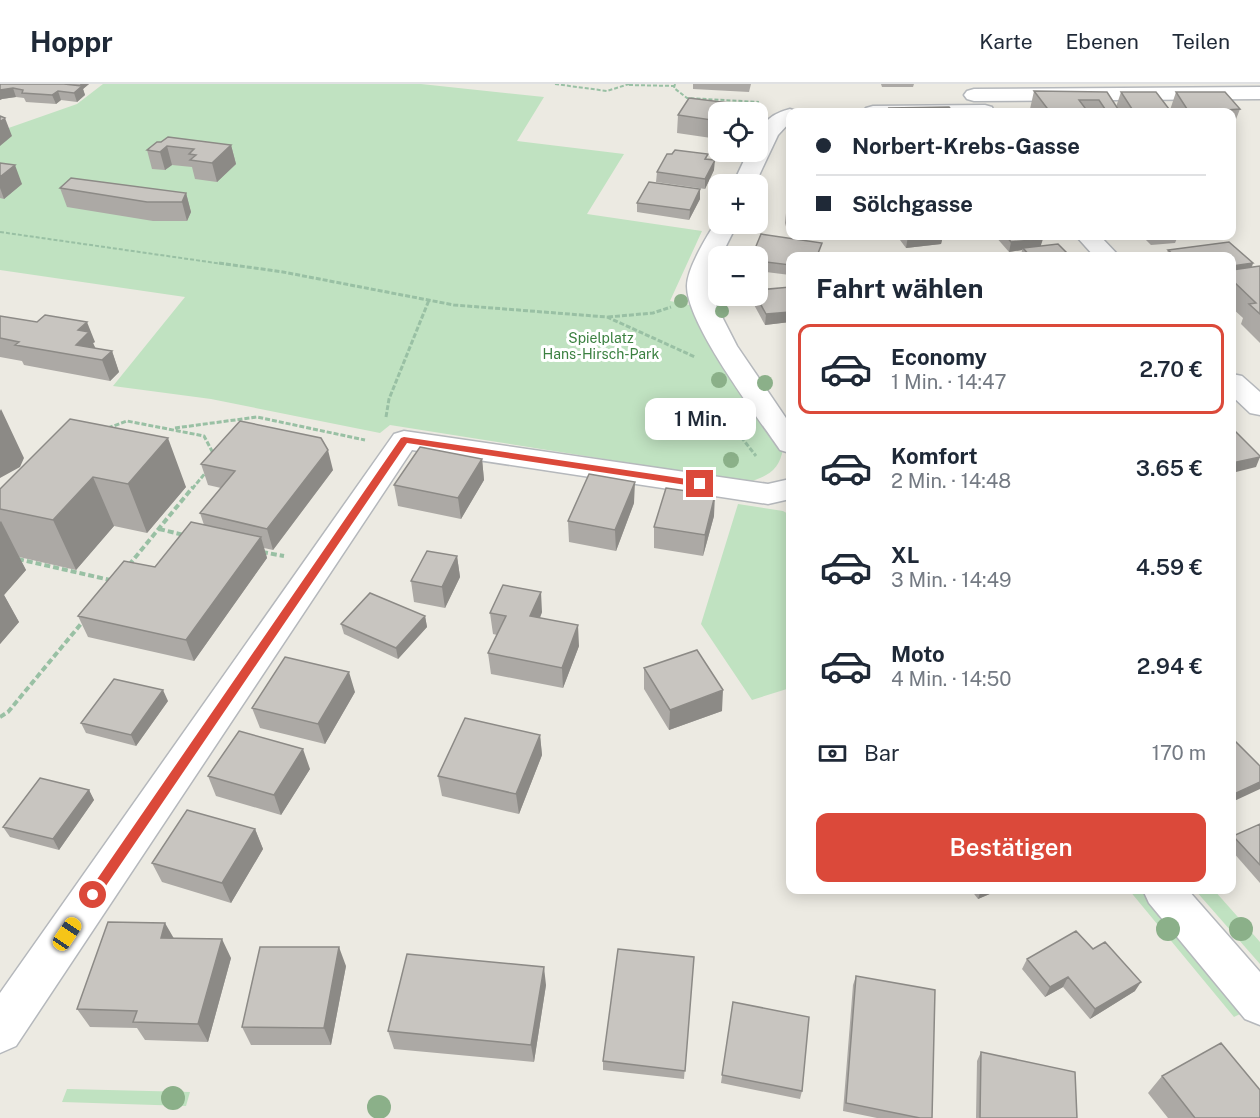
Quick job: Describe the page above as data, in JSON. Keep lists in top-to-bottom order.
{
  "parks": ["Spielplatz Hans-Hirsch-Park"],
  "page": {
    "header": "Hoppr",
    "nav": ["Karte", "Ebenen", "Teilen"],
    "map_buttons": ["+", "−"],
    "banner": ["Norbert-Krebs-Gasse", "Sölchgasse"],
    "heading": "Fahrt wählen",
    "list": [
      {
        "name": "Economy",
        "note": "1 Min. · 14:47",
        "value": "2.70 €"
      },
      {
        "name": "Komfort",
        "note": "2 Min. · 14:48",
        "value": "3.65 €"
      },
      {
        "name": "XL",
        "note": "3 Min. · 14:49",
        "value": "4.59 €"
      },
      {
        "name": "Moto",
        "note": "4 Min. · 14:50",
        "value": "2.94 €"
      }
    ],
    "bubble": "1 Min.",
    "pay": ["Bar", "170 m"],
    "buttons": "Bestätigen"
  }
}
